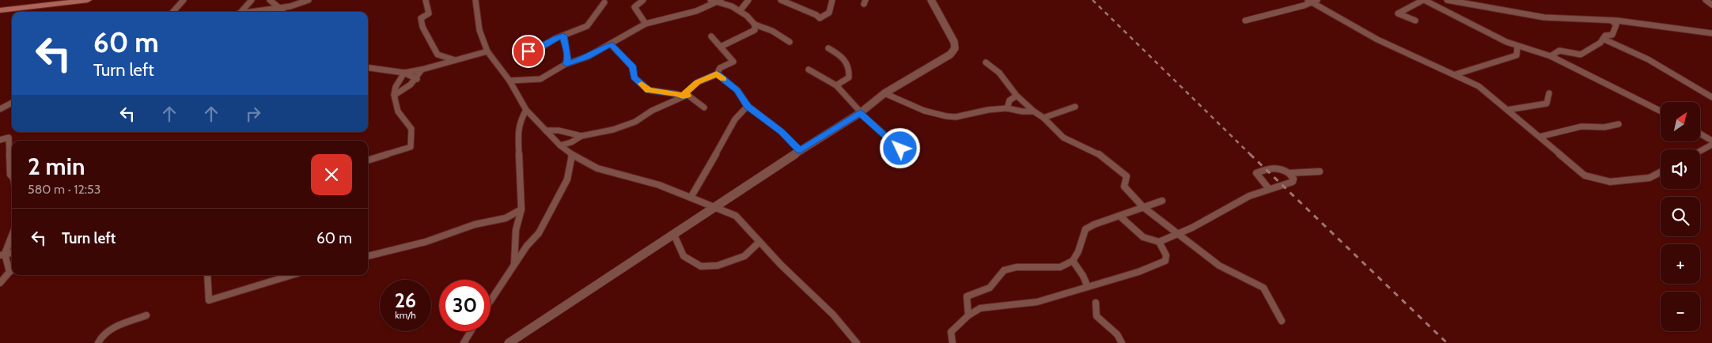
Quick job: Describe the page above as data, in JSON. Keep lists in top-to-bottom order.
{
  "north": "top right",
  "page": {
    "turn": ["60 m", "Turn left"],
    "map_buttons": ["+", "−"],
    "heading": ["2 min", "580 m · 12:53"],
    "list": [
      {
        "name": "Turn left",
        "value": "60 m"
      }
    ],
    "speed": "26 km/h",
    "limit": "30"
  }
}
